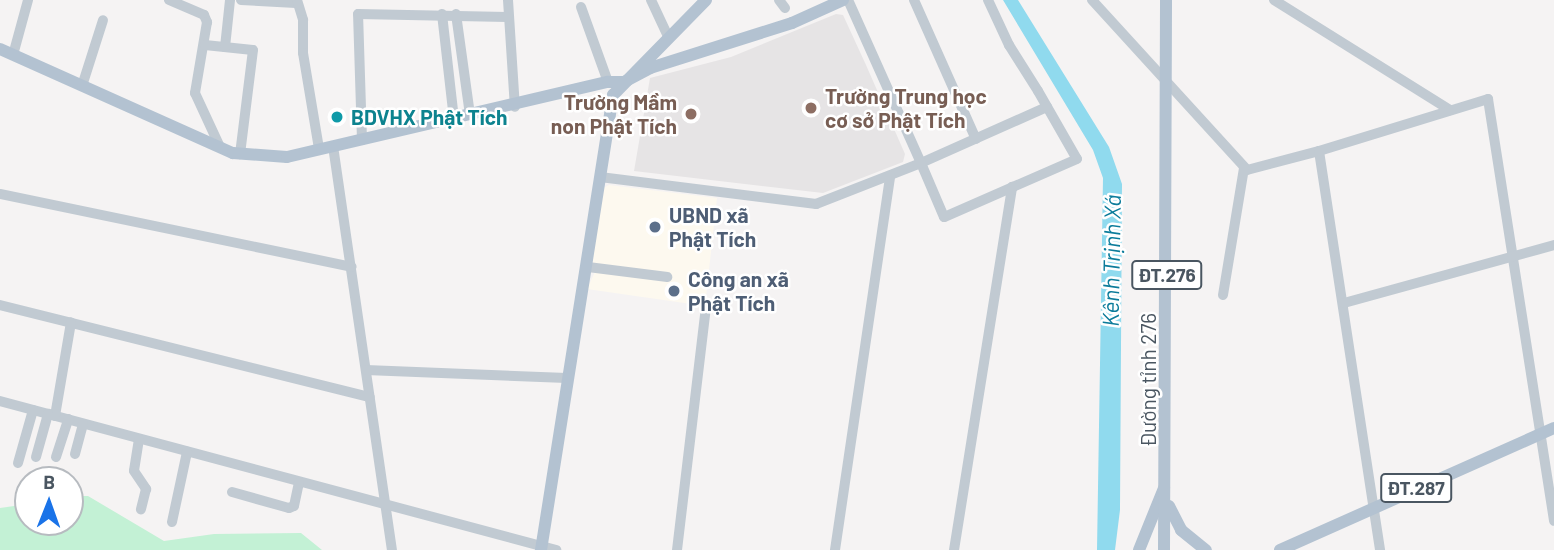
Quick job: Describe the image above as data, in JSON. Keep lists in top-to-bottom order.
{
  "streets": {
    "main road": ["ĐT.276", "Đường tỉnh 276", "ĐT.287"]
  },
  "water": ["Kênh Trịnh Xá"],
  "places": [
    "Trường Trung học cơ sở Phật Tích",
    "Trường Mầm non Phật Tích",
    "BDVHX Phật Tích",
    "UBND xã Phật Tích",
    "Công an xã Phật Tích"
  ],
  "north": "top"
}
